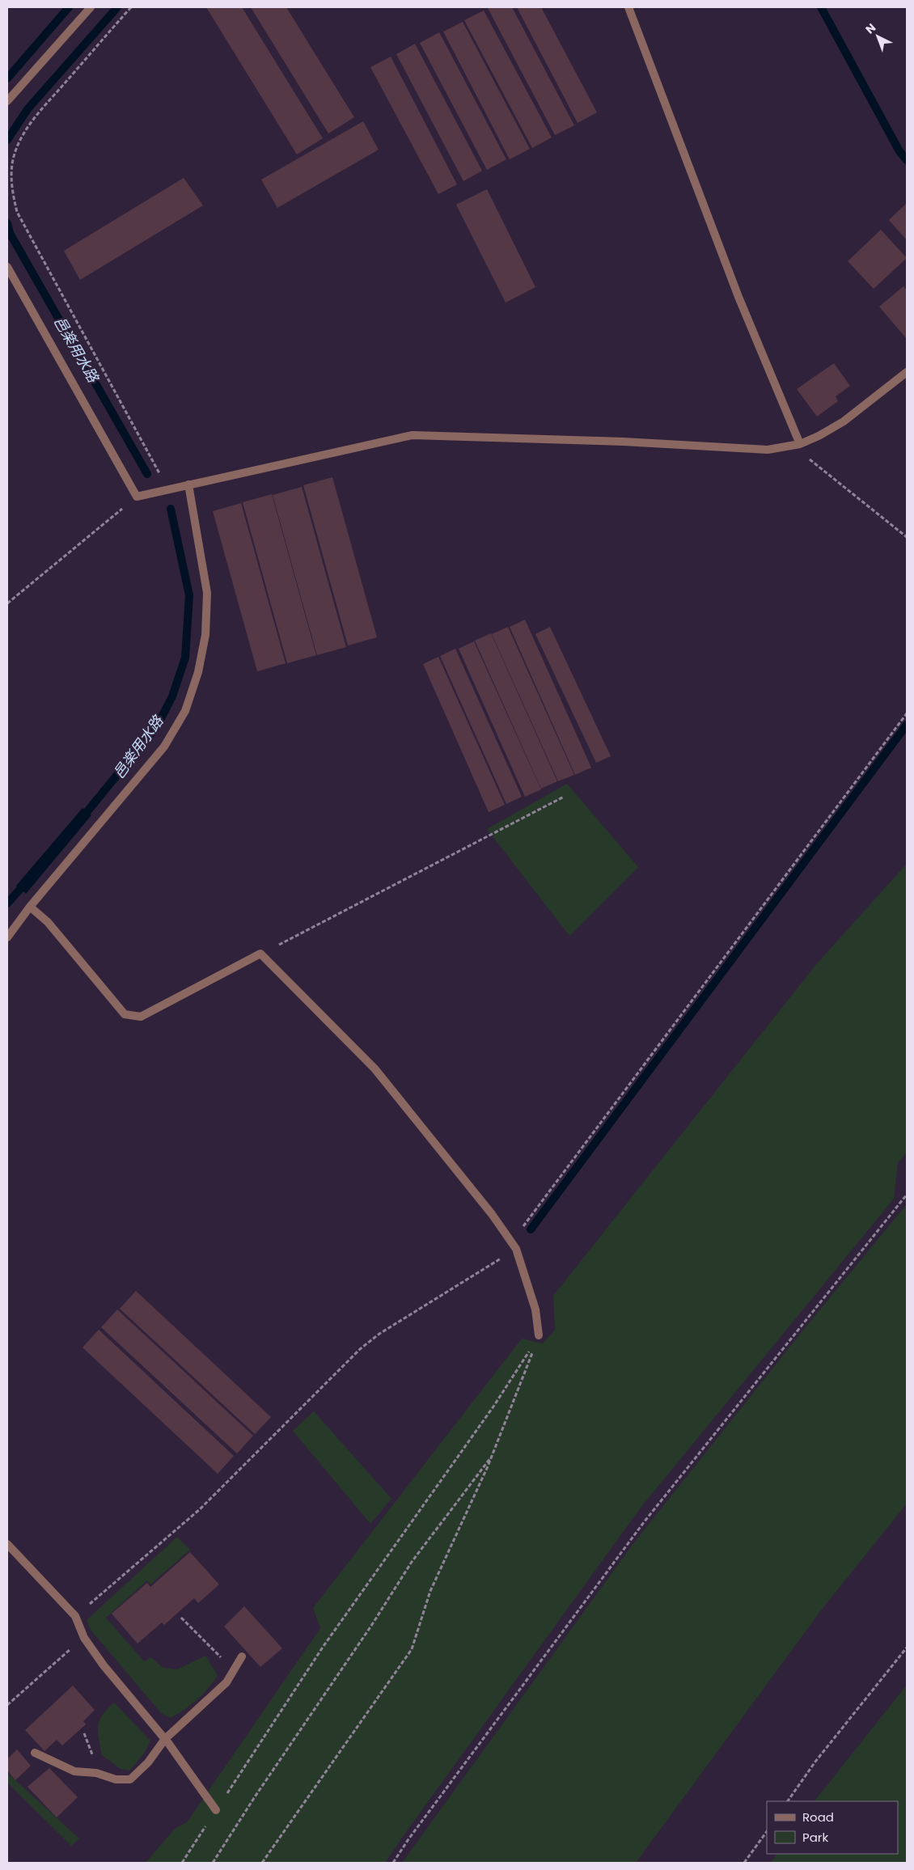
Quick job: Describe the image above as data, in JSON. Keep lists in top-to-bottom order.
{
  "water": ["邑楽用水路"],
  "legend": ["Road", "Park"],
  "north": "top left"
}
